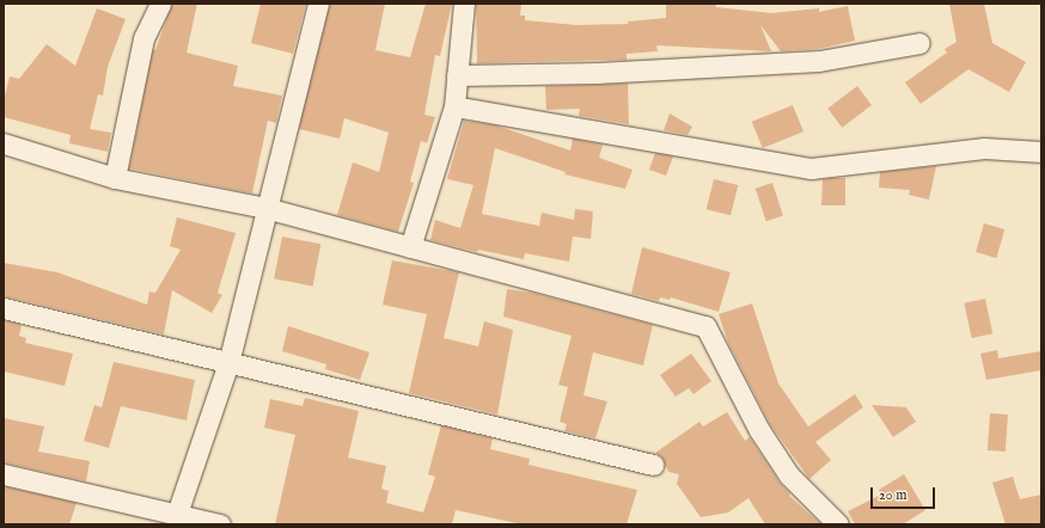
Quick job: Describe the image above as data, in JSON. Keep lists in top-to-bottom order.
{
  "scale_bar": "20 m"
}
